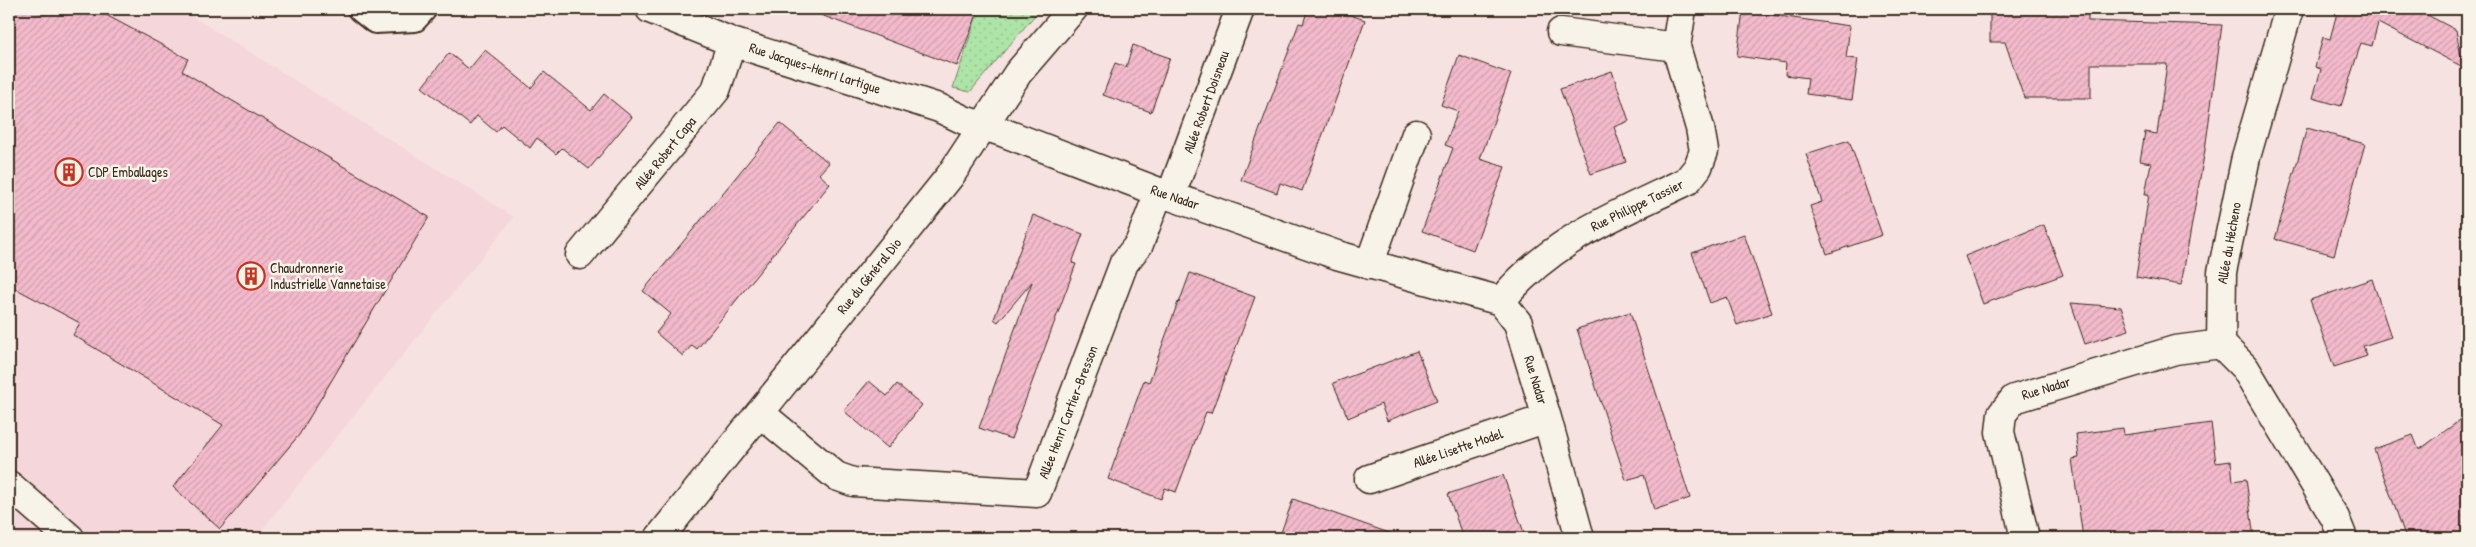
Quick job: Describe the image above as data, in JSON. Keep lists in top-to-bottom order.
{
  "streets": {
    "street": [
      "Rue Jacques-Henri Lartigue",
      "Allée Robert Doisneau",
      "Allée Robert Capa",
      "Rue Nadar",
      "Rue Philippe Tassier",
      "Allée du Hécheno",
      "Rue du Général Dio",
      "Allée Henri Cartier-Bresson",
      "Allée Lisette Model"
    ]
  },
  "crossings": [
    ["Rue Jacques-Henri Lartigue", "Allée Robert Capa"],
    ["Rue Jacques-Henri Lartigue", "Rue Nadar"],
    ["Rue Jacques-Henri Lartigue", "Rue du Général Dio"],
    ["Allée Robert Doisneau", "Rue Nadar"],
    ["Allée Robert Doisneau", "Allée Henri Cartier-Bresson"],
    ["Rue Nadar", "Rue Philippe Tassier"],
    ["Rue Nadar", "Allée du Hécheno"],
    ["Rue Nadar", "Rue du Général Dio"],
    ["Rue Nadar", "Allée Henri Cartier-Bresson"],
    ["Rue Nadar", "Allée Lisette Model"],
    ["Rue du Général Dio", "Allée Henri Cartier-Bresson"]
  ],
  "places": {
    "building": ["CDP Emballages", "Chaudronnerie Industrielle Vannetaise"]
  }
}
